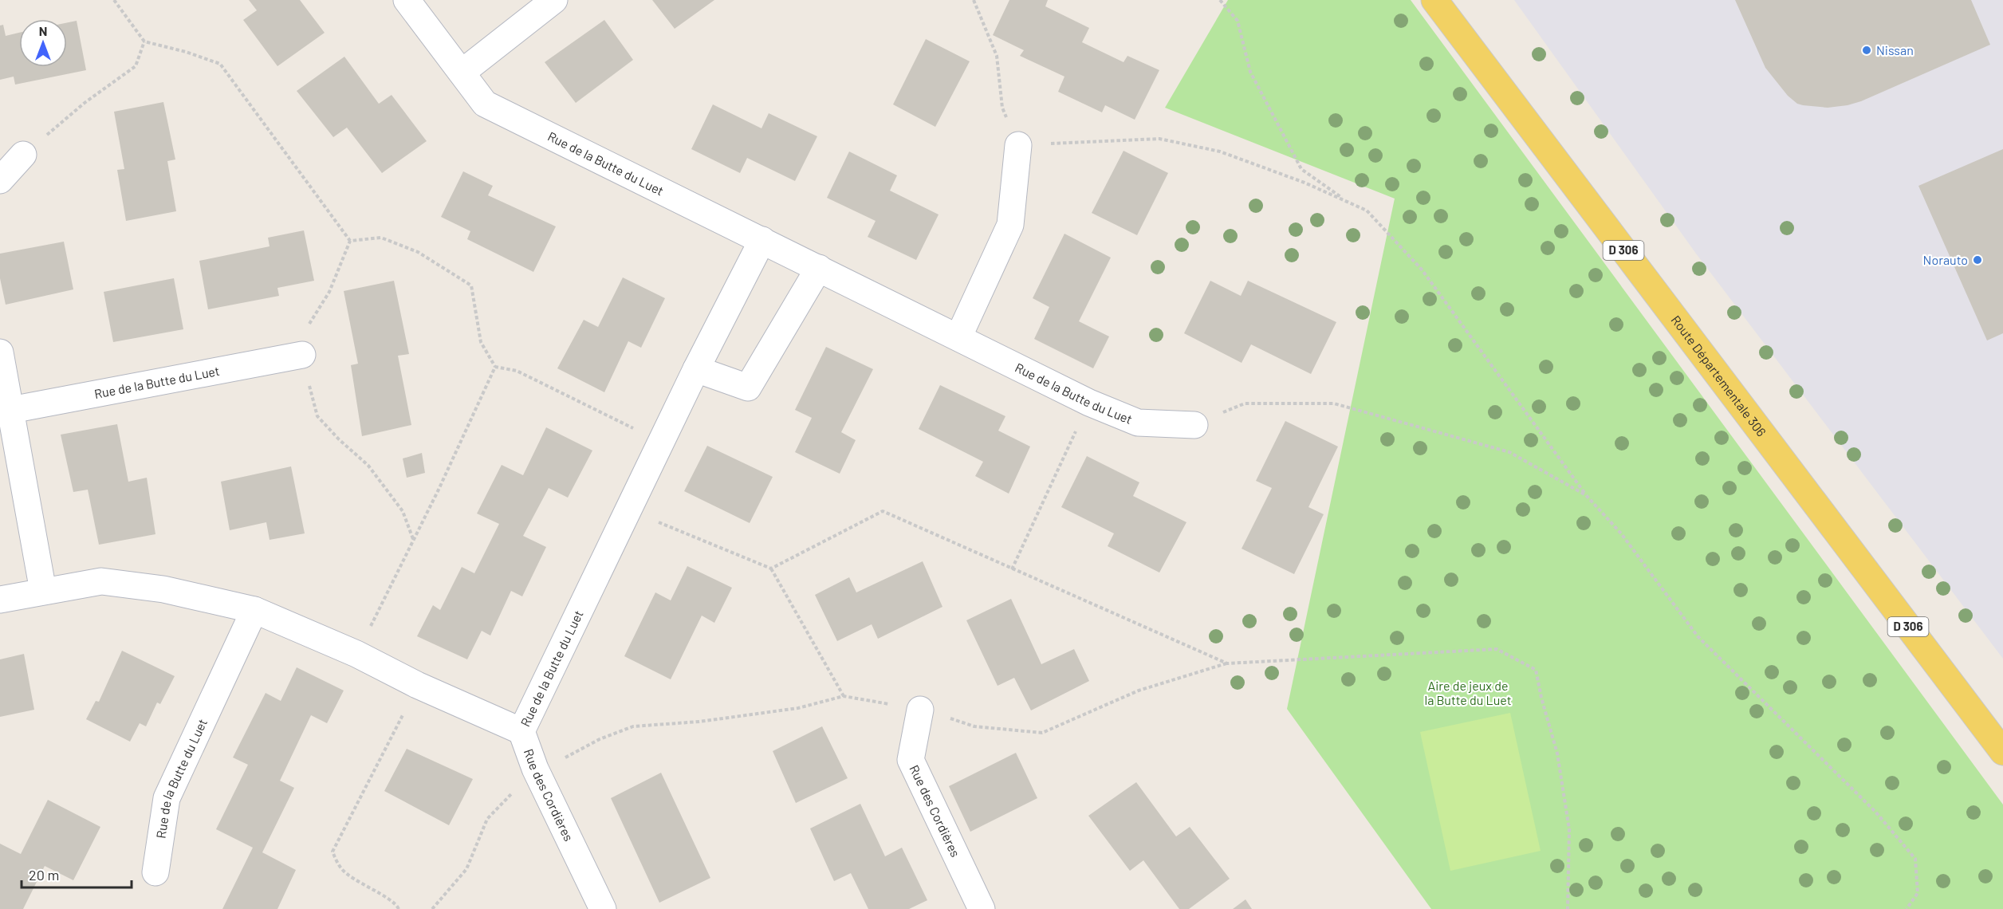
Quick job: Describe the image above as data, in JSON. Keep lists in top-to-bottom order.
{
  "streets": {
    "main road": ["D 306", "Route Départementale 306"],
    "street": ["Rue de la Butte du Luet", "Rue des Cordières"]
  },
  "crossings": [
    ["Rue de la Butte du Luet", "Rue des Cordières"]
  ],
  "parks": ["Aire de jeux de la Butte du Luet"],
  "places": ["Nissan", "Norauto"],
  "scale_bar": "20 m",
  "north": "top"
}
